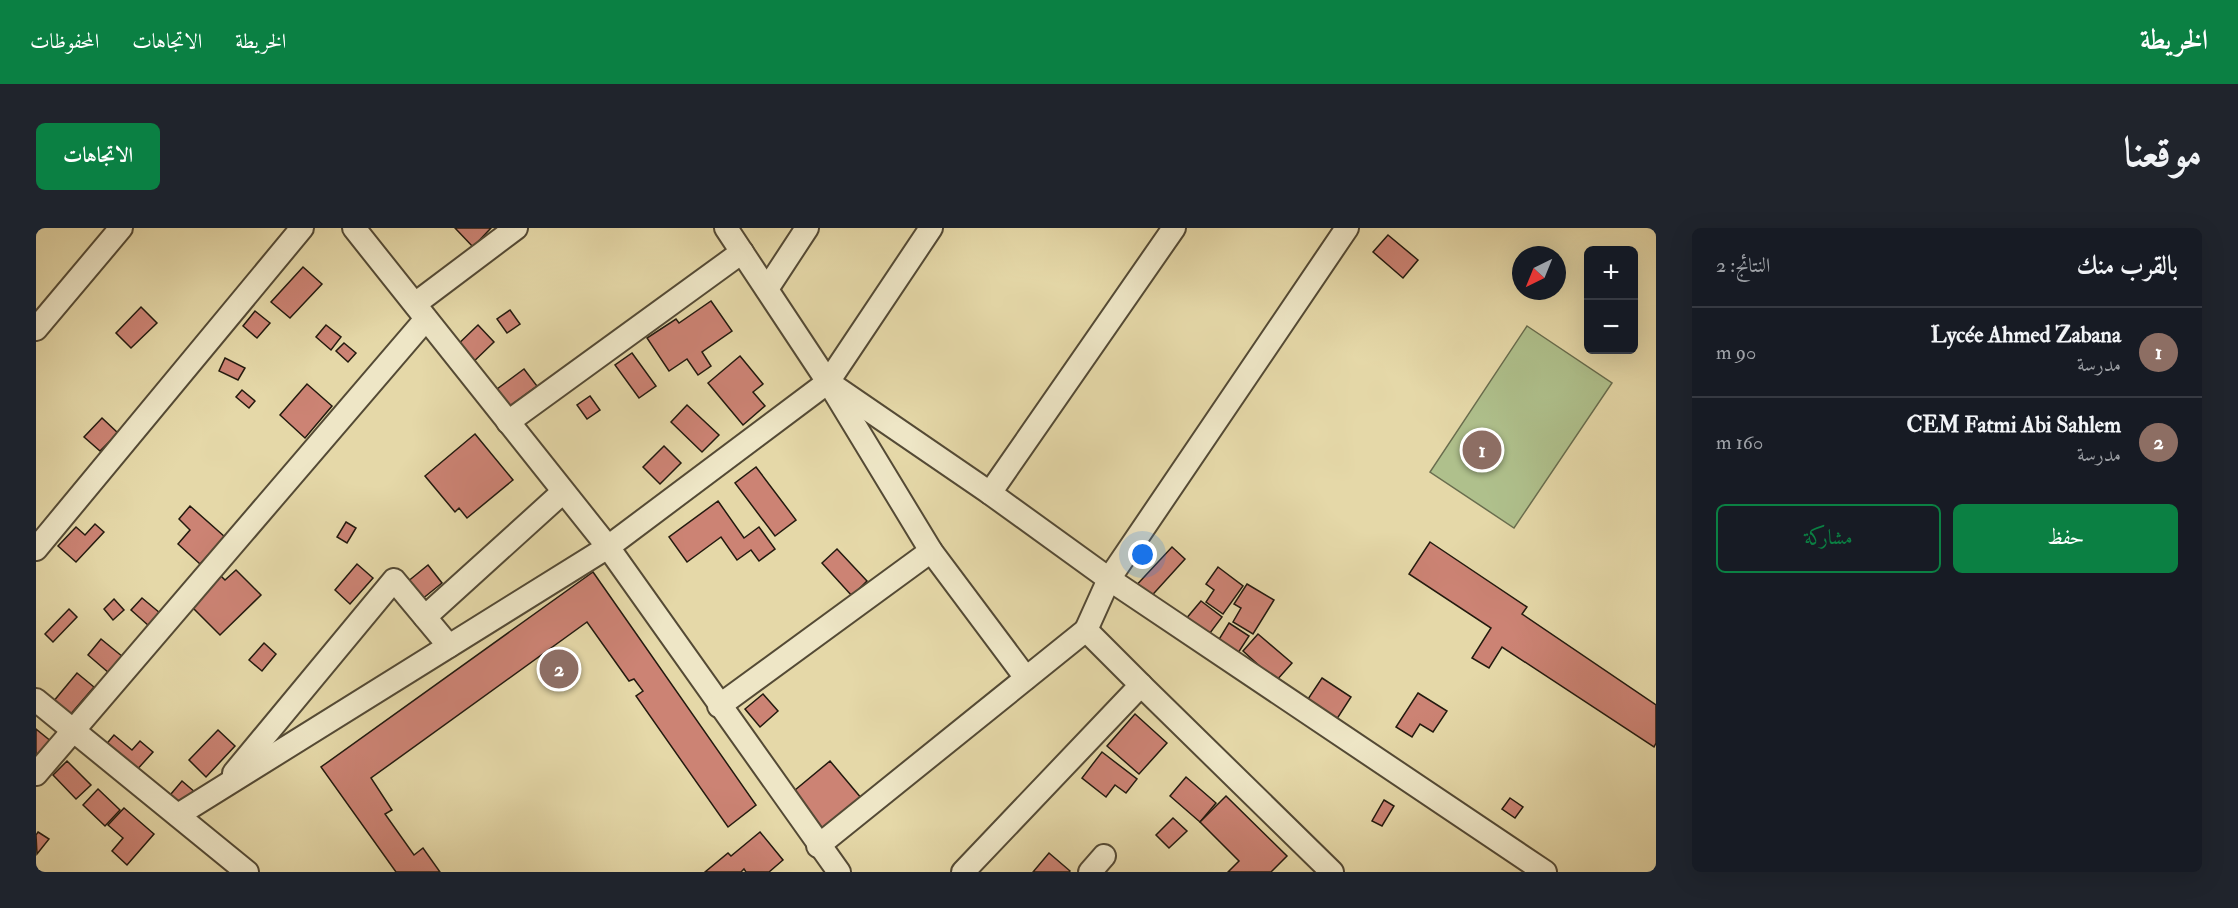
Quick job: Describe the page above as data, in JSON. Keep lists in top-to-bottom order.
{
  "north": "bottom left",
  "page": {
    "header": "الخريطة",
    "nav": ["الخريطة", "الاتجاهات", "المحفوظات"],
    "title": "موقعنا",
    "buttons": [
      "الاتجاهات",
      ["حفظ", "مشاركة"]
    ],
    "heading": ["بالقرب منك", "النتائج: 2"],
    "map_buttons": ["+", "−"],
    "list": [
      {
        "mark": "1",
        "name": "Lycée Ahmed Zabana",
        "note": "مدرسة",
        "value": "90 m"
      },
      {
        "mark": "2",
        "name": "CEM Fatmi Abi Sahlem",
        "note": "مدرسة",
        "value": "160 m"
      }
    ],
    "pins": ["1", "2"]
  }
}
